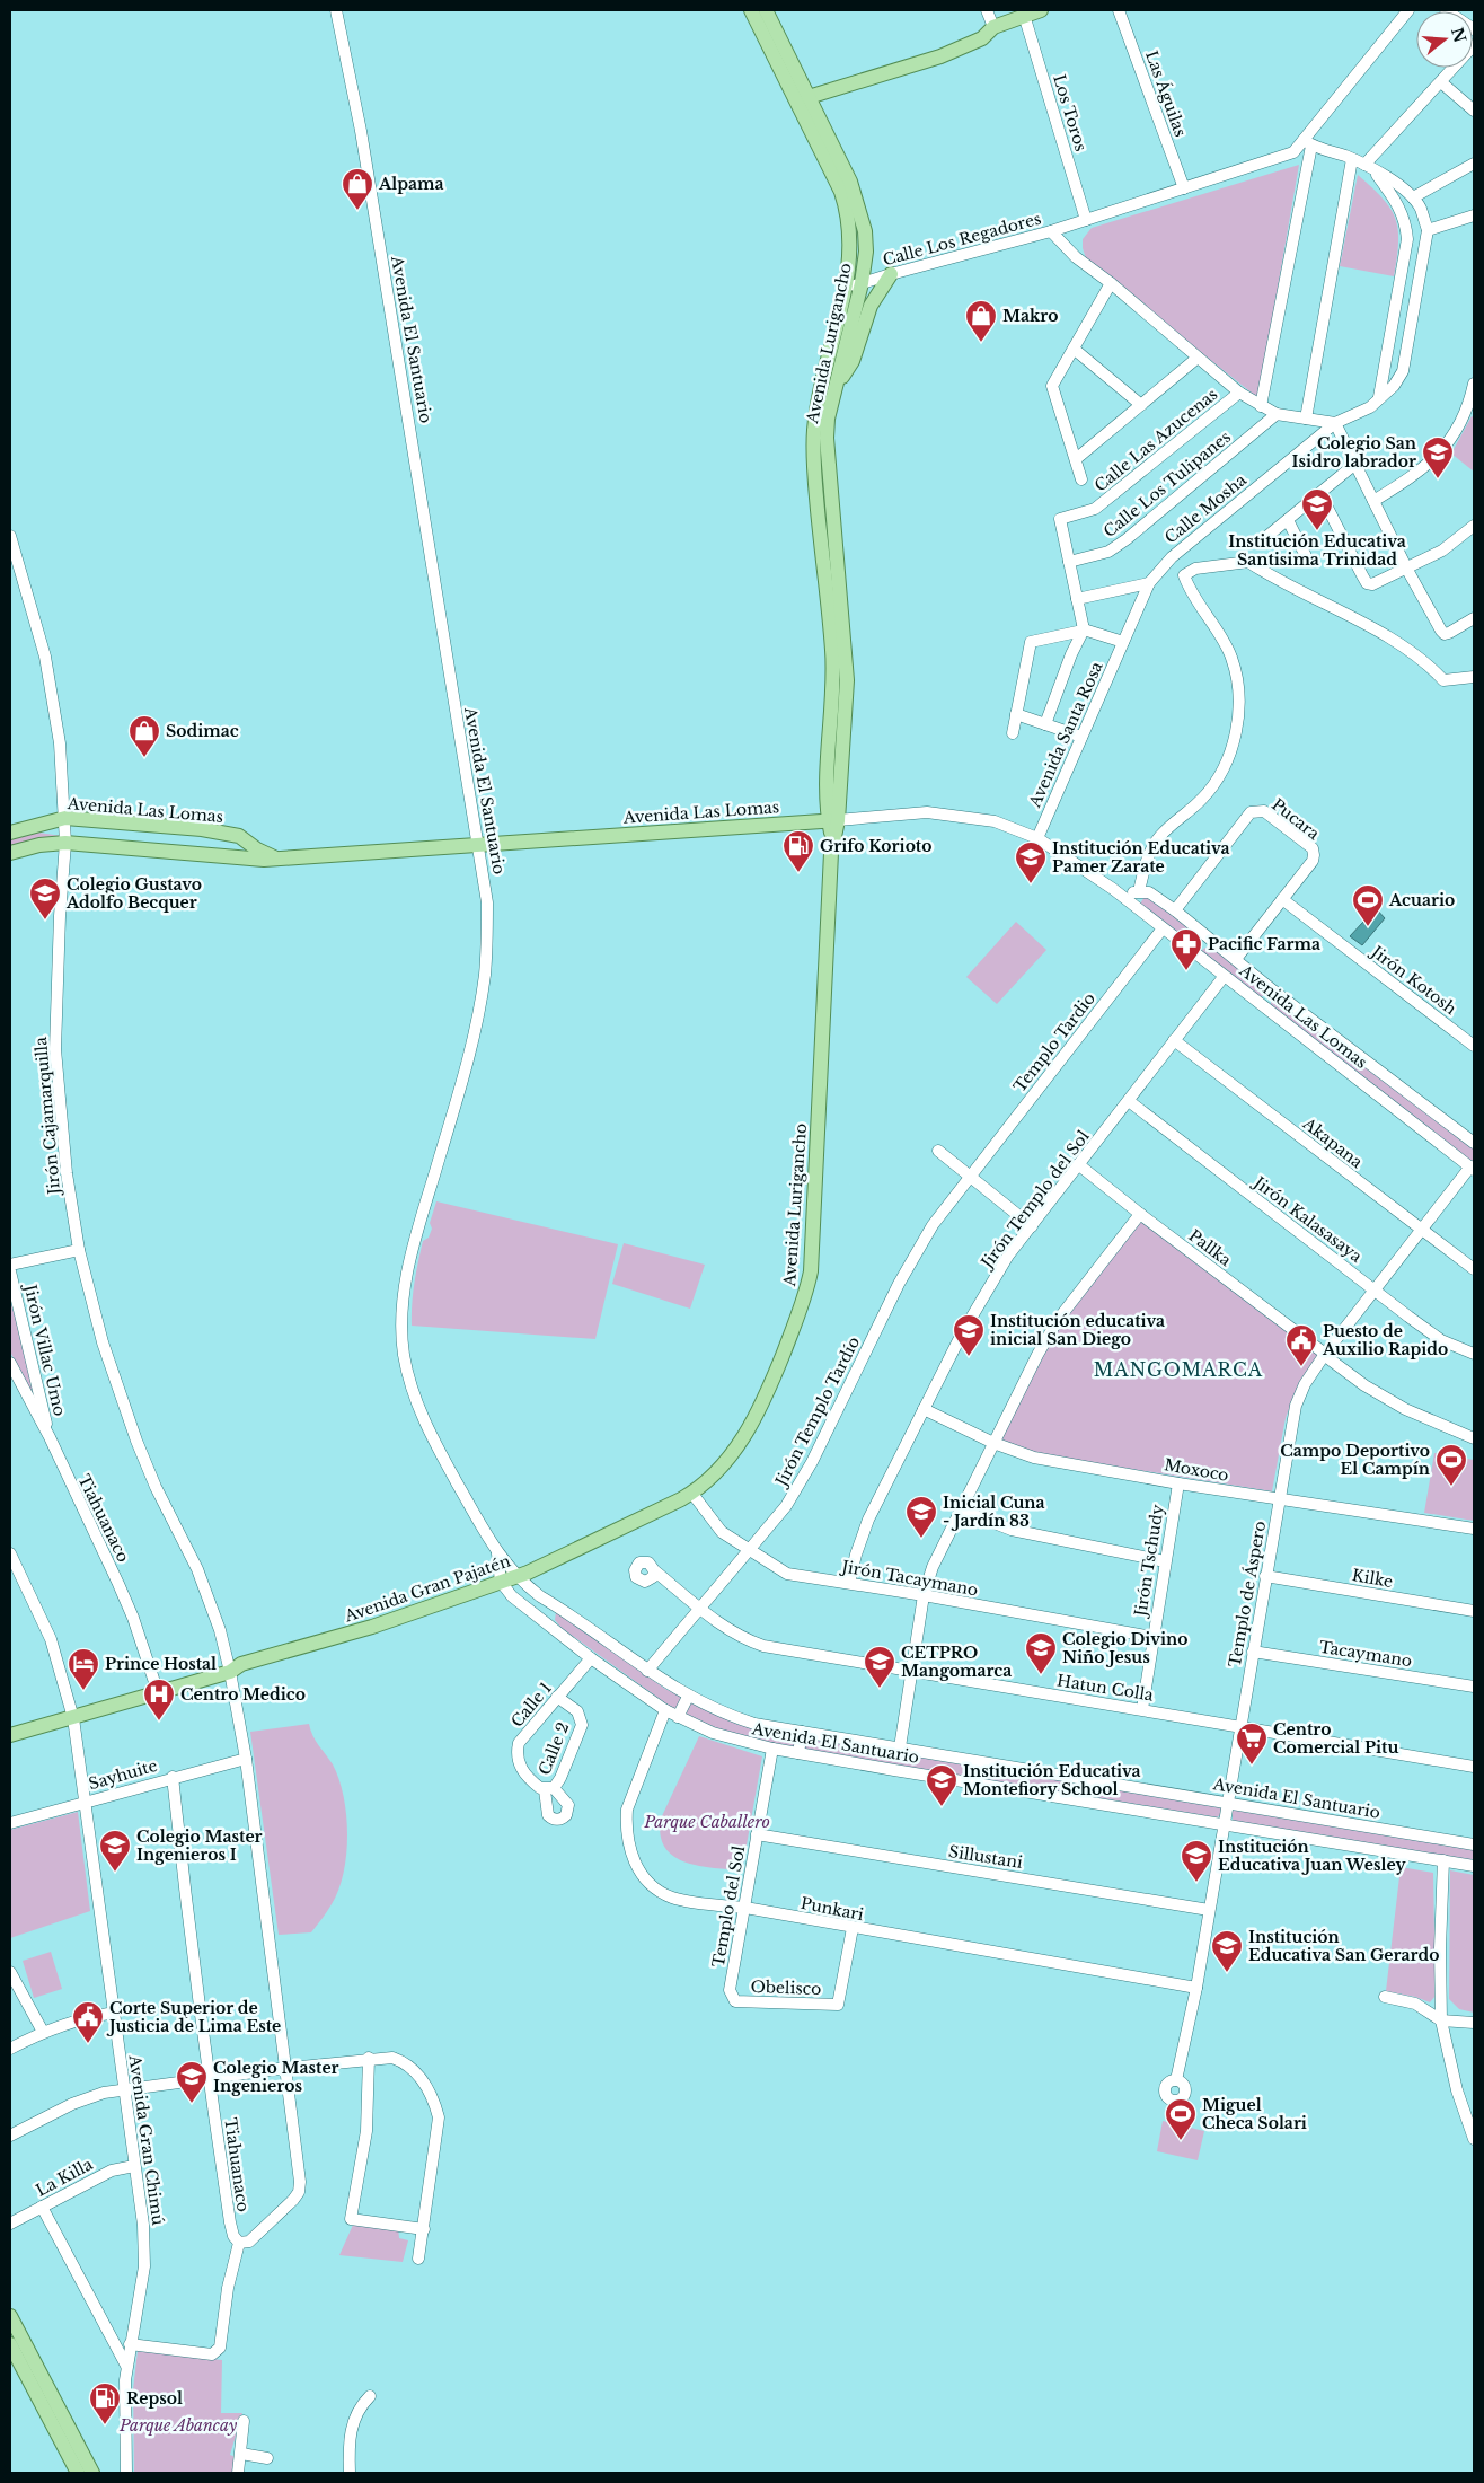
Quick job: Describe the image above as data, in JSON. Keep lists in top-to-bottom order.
{
  "streets": {
    "main road": ["Avenida Lurigancho", "Avenida Las Lomas", "Avenida Gran Pajatén"],
    "street": [
      "Las Águilas",
      "Los Toros",
      "Calle Los Regadores",
      "Avenida El Santuario",
      "Calle Las Azucenas",
      "Calle Los Tulipanes",
      "Calle Mosha",
      "Avenida Santa Rosa",
      "Pucara",
      "Jirón Kotosh",
      "Templo Tardio",
      "Jirón Cajamarquilla",
      "Akapana",
      "Jirón Templo del Sol",
      "Jirón Kalasasaya",
      "Pallka",
      "Jirón Villac Umo",
      "Jirón Templo Tardío",
      "Moxoco",
      "Tiahuanaco",
      "Jirón Tschudy",
      "Jirón Tacaymano",
      "Kilke",
      "Templo de Áspero",
      "Tacaymano",
      "Hatun Colla",
      "Calle 1",
      "Calle 2",
      "Sayhuite",
      "Sillustani",
      "Templo del Sol",
      "Punkari",
      "Obelisco",
      "Avenida Gran Chimú",
      "La Killa"
    ]
  },
  "crossings": [
    ["Las Águilas", "Calle Los Regadores"],
    ["Los Toros", "Calle Los Regadores"],
    ["Calle Los Regadores", "Avenida Lurigancho"],
    ["Avenida El Santuario", "Avenida Lurigancho"],
    ["Avenida El Santuario", "Avenida Las Lomas"],
    ["Avenida El Santuario", "Jirón Templo Tardío"],
    ["Avenida El Santuario", "Avenida Gran Pajatén"],
    ["Avenida El Santuario", "Templo de Áspero"],
    ["Avenida El Santuario", "Calle 1"],
    ["Avenida El Santuario", "Templo del Sol"],
    ["Avenida El Santuario", "Punkari"],
    ["Avenida Lurigancho", "Avenida Las Lomas"],
    ["Avenida Lurigancho", "Jirón Tacaymano"],
    ["Avenida Lurigancho", "Avenida Gran Pajatén"],
    ["Calle Las Azucenas", "Calle Los Tulipanes"],
    ["Calle Mosha", "Avenida Santa Rosa"],
    ["Avenida Santa Rosa", "Avenida Las Lomas"],
    ["Avenida Las Lomas", "Pucara"],
    ["Avenida Las Lomas", "Templo Tardio"],
    ["Avenida Las Lomas", "Jirón Cajamarquilla"],
    ["Avenida Las Lomas", "Jirón Templo del Sol"],
    ["Avenida Las Lomas", "Templo de Áspero"],
    ["Pucara", "Jirón Kotosh"],
    ["Templo Tardio", "Jirón Templo Tardío"],
    ["Jirón Cajamarquilla", "Tiahuanaco"],
    ["Jirón Cajamarquilla", "Avenida Gran Pajatén"],
    ["Jirón Cajamarquilla", "Sayhuite"],
    ["Akapana", "Jirón Templo del Sol"],
    ["Akapana", "Templo de Áspero"],
    ["Jirón Templo del Sol", "Jirón Kalasasaya"],
    ["Jirón Templo del Sol", "Pallka"],
    ["Jirón Templo del Sol", "Moxoco"],
    ["Jirón Templo del Sol", "Jirón Tacaymano"],
    ["Jirón Kalasasaya", "Templo de Áspero"],
    ["Pallka", "Templo de Áspero"],
    ["Jirón Villac Umo", "Tiahuanaco"],
    ["Jirón Templo Tardío", "Jirón Tacaymano"],
    ["Jirón Templo Tardío", "Hatun Colla"],
    ["Moxoco", "Jirón Tschudy"],
    ["Moxoco", "Templo de Áspero"],
    ["Tiahuanaco", "Avenida Gran Pajatén"],
    ["Tiahuanaco", "Sayhuite"],
    ["Jirón Tschudy", "Jirón Tacaymano"],
    ["Jirón Tschudy", "Hatun Colla"],
    ["Kilke", "Templo de Áspero"],
    ["Avenida Gran Pajatén", "Avenida Gran Chimú"],
    ["Templo de Áspero", "Tacaymano"],
    ["Templo de Áspero", "Hatun Colla"],
    ["Templo de Áspero", "Sillustani"],
    ["Templo de Áspero", "Punkari"],
    ["Calle 1", "Calle 2"],
    ["Sayhuite", "Avenida Gran Chimú"],
    ["Sillustani", "Templo del Sol"],
    ["Templo del Sol", "Punkari"],
    ["Templo del Sol", "Obelisco"],
    ["Punkari", "Obelisco"],
    ["Avenida Gran Chimú", "La Killa"]
  ],
  "districts": ["MANGOMARCA"],
  "parks": ["Parque Caballero", "Parque Abancay"],
  "places": {
    "shop": ["Alpama", "Makro", "Sodimac"],
    "school or university": [
      "Colegio San Isidro labrador",
      "Institución Educativa Santisima Trinidad",
      "Institución Educativa Pamer Zarate",
      "Colegio Gustavo Adolfo Becquer",
      "Institución educativa inicial San Diego",
      "Inicial Cuna - Jardín 83",
      "Colegio Divino Niño Jesus",
      "CETPRO Mangomarca",
      "Institución Educativa Montefiory School",
      "Colegio Master Ingenieros I",
      "Institución Educativa Juan Wesley",
      "Institución Educativa San Gerardo",
      "Colegio Master Ingenieros"
    ],
    "fuel station": ["Grifo Korioto", "Repsol"],
    "sports": ["Acuario", "Campo Deportivo El Campín", "Miguel Checa Solari"],
    "pharmacy": ["Pacific Farma"],
    "public building": ["Puesto de Auxilio Rapido", "Corte Superior de Justicia de Lima Este"],
    "hotel": ["Prince Hostal"],
    "hospital": ["Centro Medico"],
    "supermarket": ["Centro Comercial Pitu"]
  },
  "north": "right"
}
